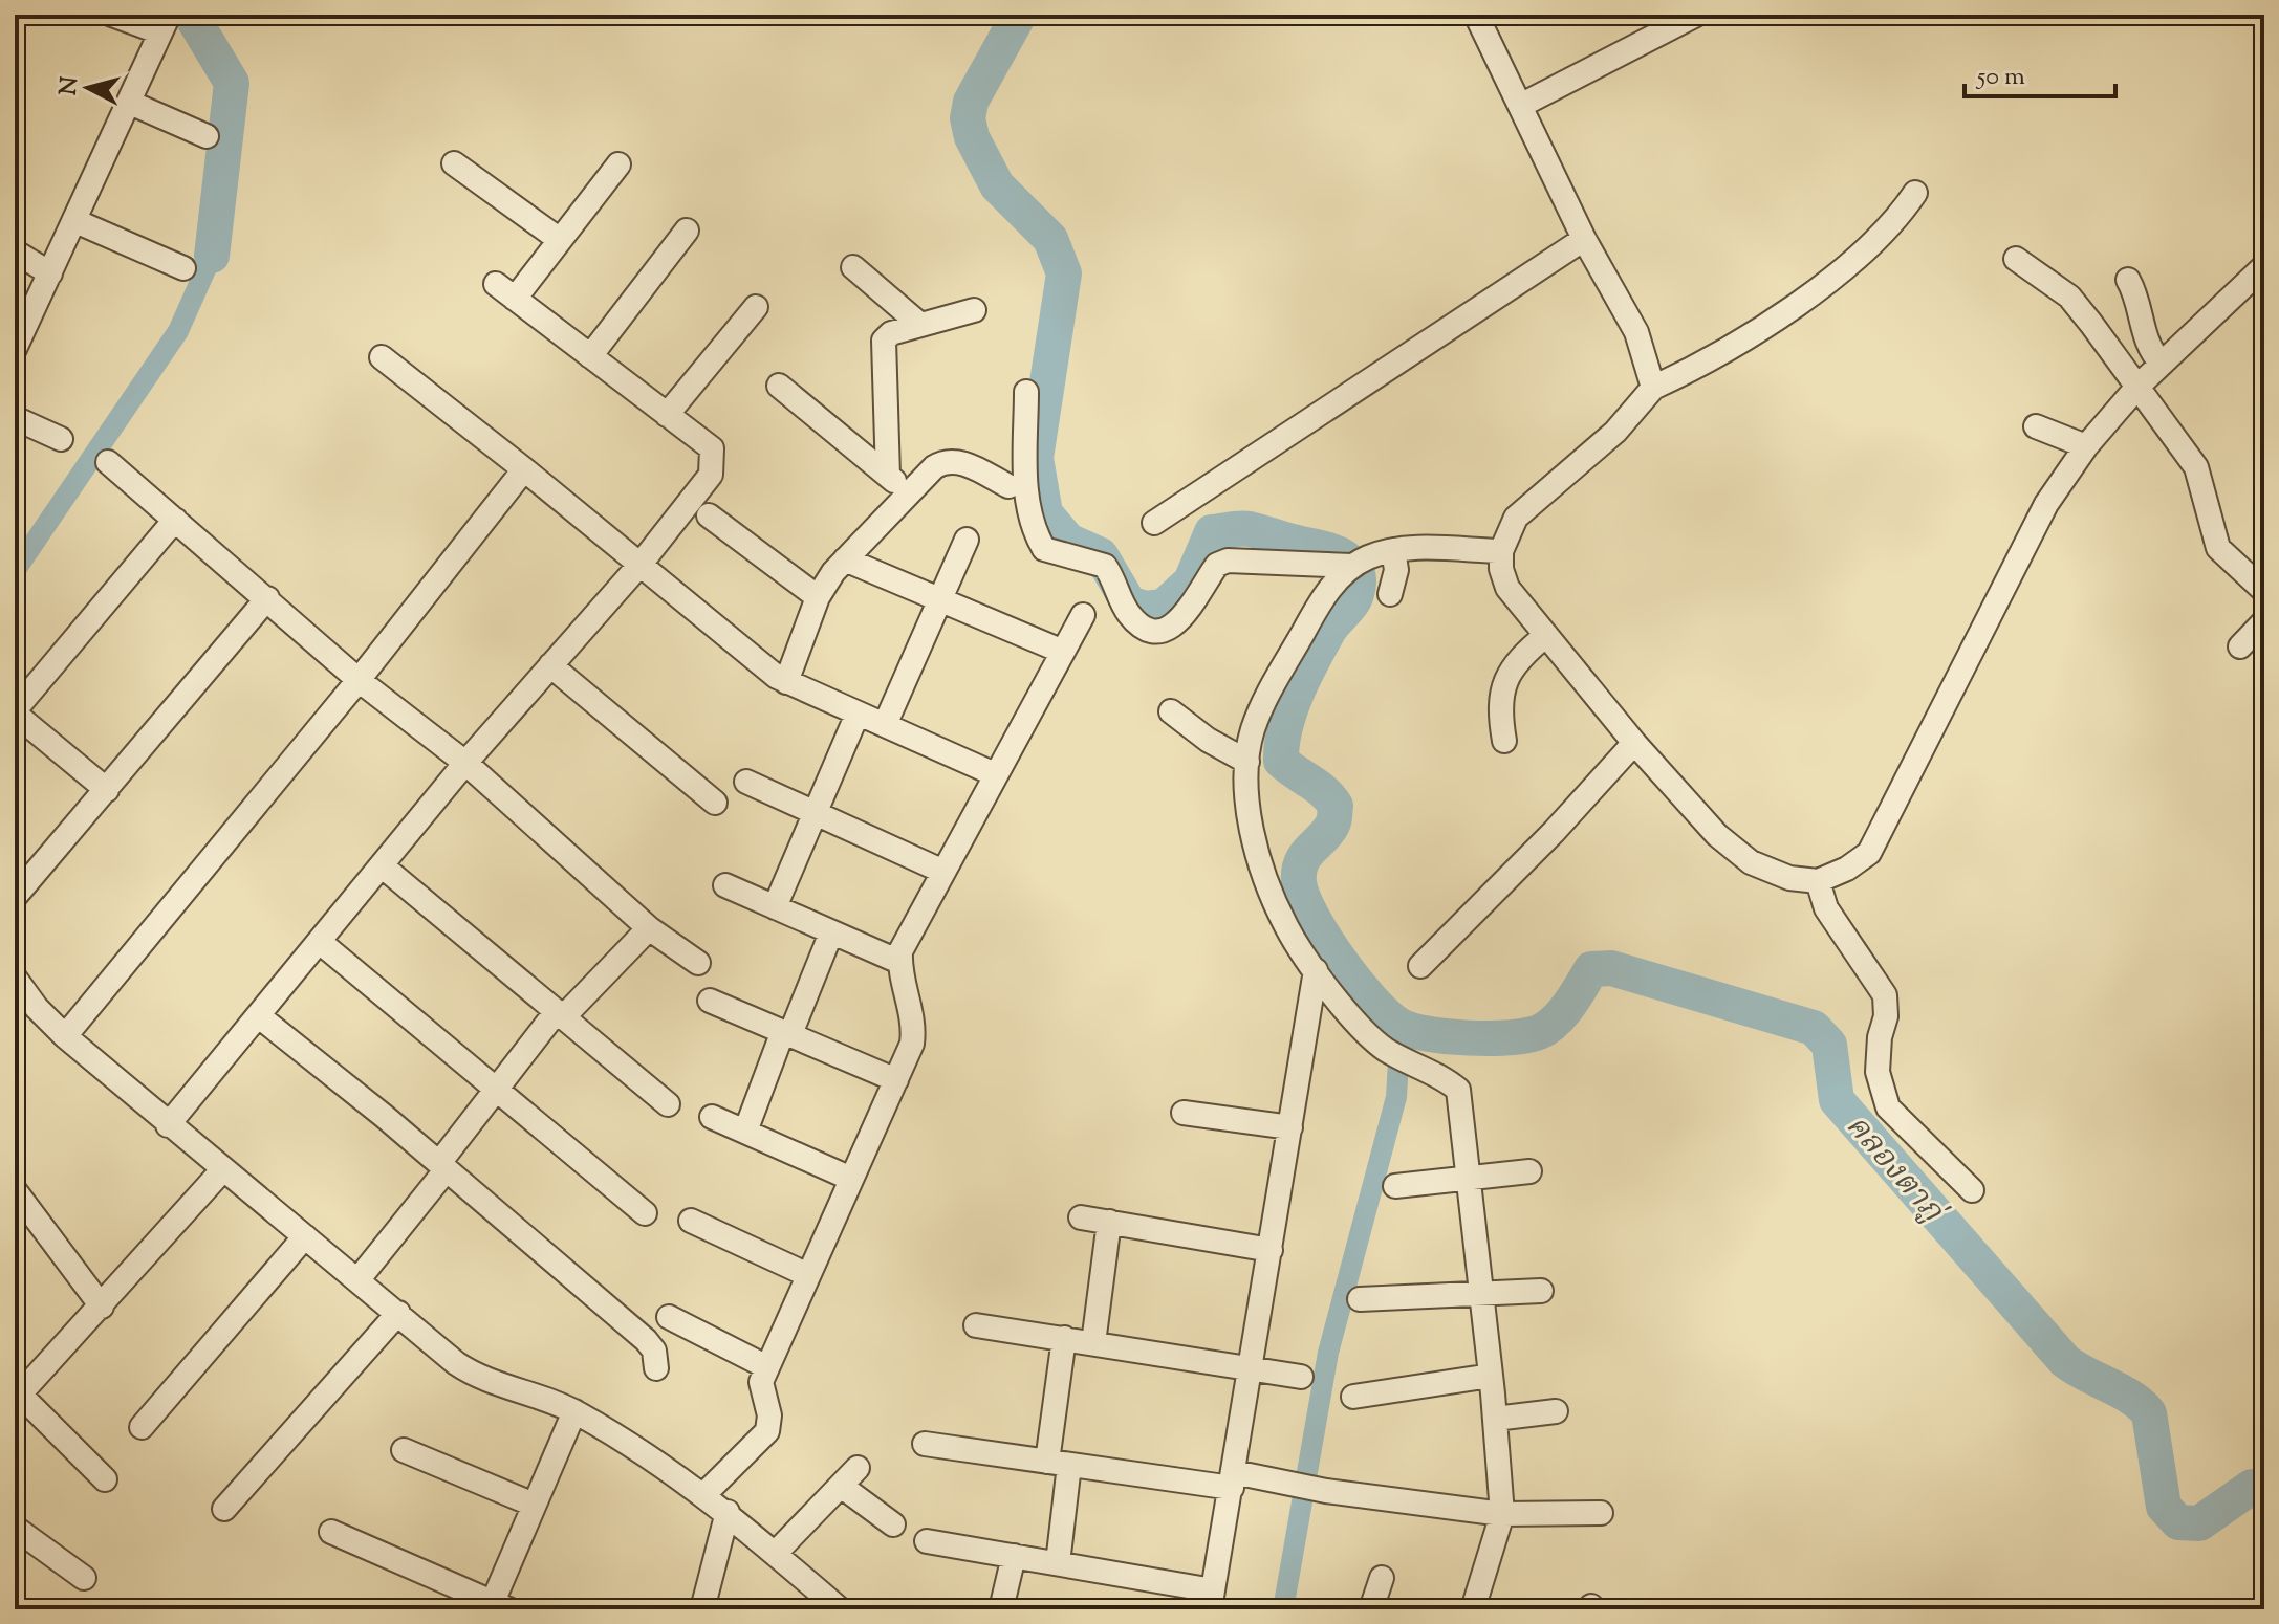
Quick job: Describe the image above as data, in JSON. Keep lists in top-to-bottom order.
{
  "water": ["คลองตาภู่"],
  "scale_bar": "50 m",
  "north": "left"
}
